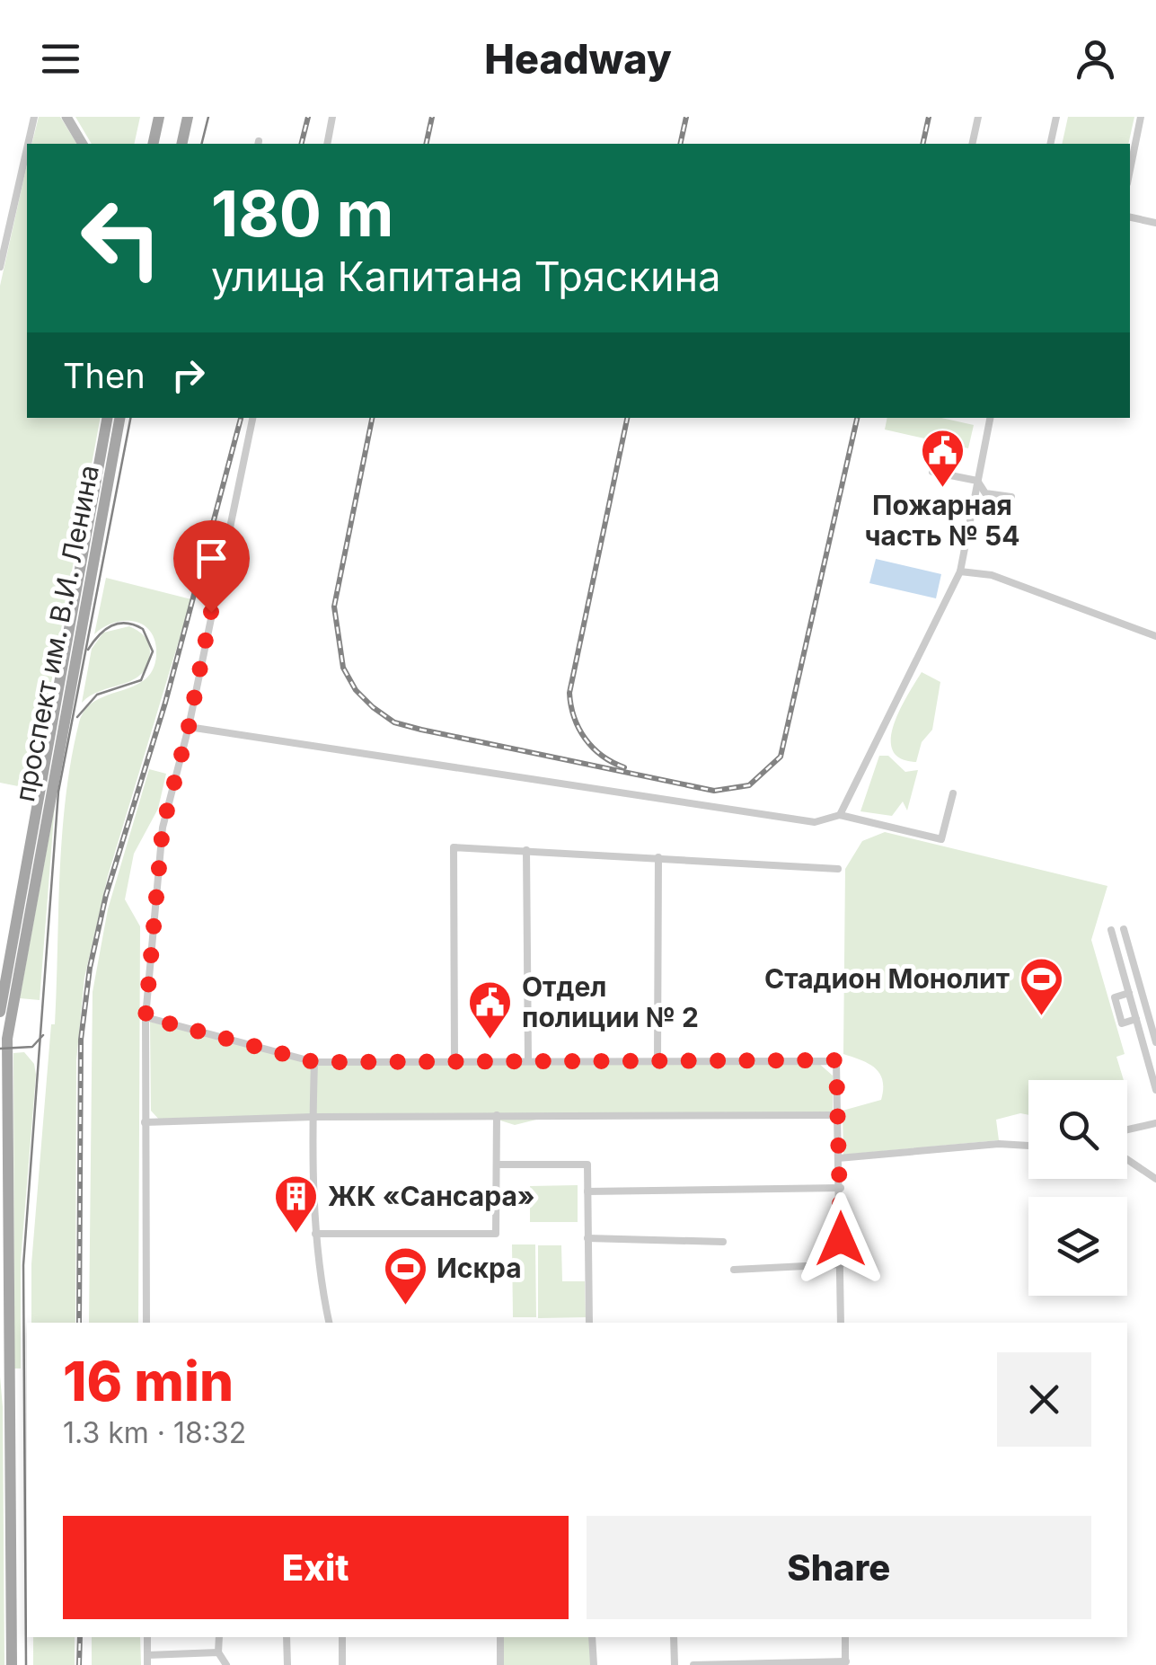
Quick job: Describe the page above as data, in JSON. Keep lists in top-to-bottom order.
{
  "streets": {
    "main road": ["проспект им. В.И. Ленина"]
  },
  "places": {
    "public building": ["Пожарная часть № 54", "Отдел полиции № 2"],
    "sports": ["Стадион Монолит", "Искра"],
    "building": ["ЖК «Сансара»"]
  },
  "page": {
    "header": "Headway",
    "turn": ["180 m", "улица Капитана Тряскина"],
    "then": "Then",
    "heading": ["16 min", "1.3 km · 18:32"],
    "buttons": ["Exit", "Share"]
  }
}
